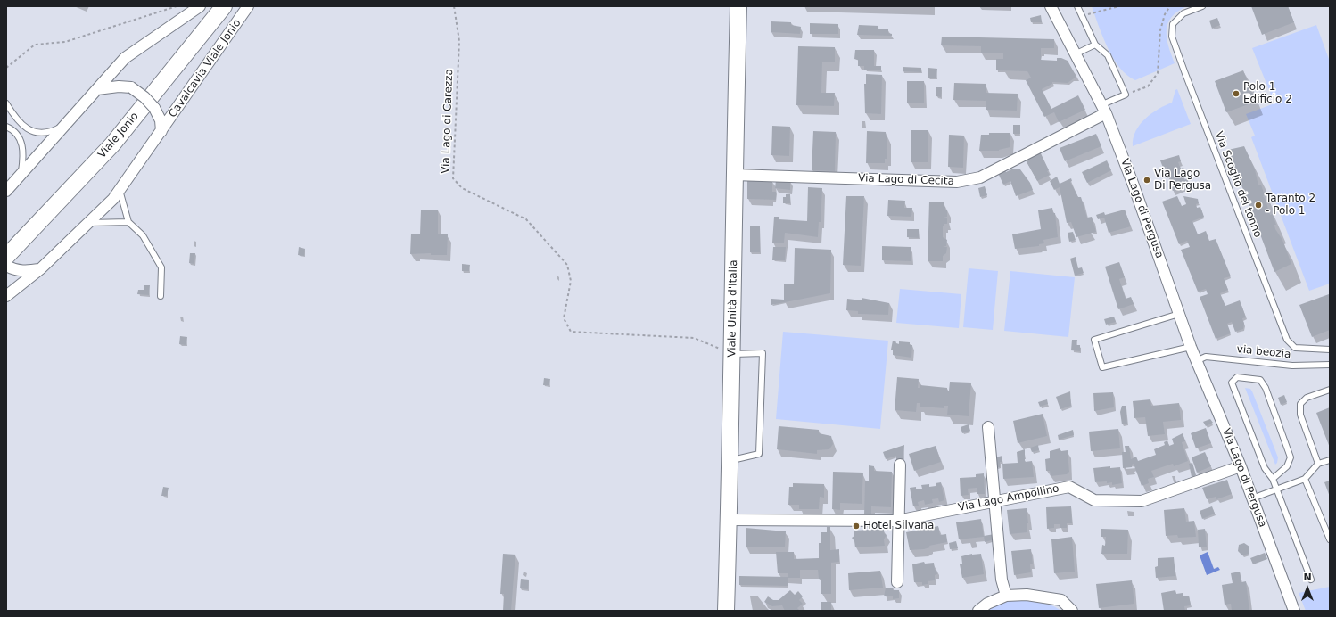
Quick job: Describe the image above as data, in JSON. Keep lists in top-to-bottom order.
{
  "streets": {
    "main road": ["Viale Jonio", "Viale Unità d'Italia"],
    "street": [
      "Cavalcavia Viale Jonio",
      "Via Lago di Cecita",
      "Via Lago di Pergusa",
      "Via Lago Ampollino"
    ],
    "lane": ["Via Scoglio del tonno", "via beozia"],
    "path": ["Via Lago di Carezza"]
  },
  "crossings": [
    ["Via Lago di Carezza", "Viale Unità d'Italia"],
    ["Via Lago di Cecita", "Via Lago di Pergusa"],
    ["Via Lago di Cecita", "Viale Unità d'Italia"],
    ["Via Lago di Pergusa", "via beozia"],
    ["Via Lago di Pergusa", "Via Lago Ampollino"],
    ["Viale Unità d'Italia", "Via Lago Ampollino"]
  ],
  "places": [
    "Polo 1 Edificio 2",
    "Via Lago Di Pergusa",
    "Taranto 2 - Polo 1",
    "Hotel Silvana"
  ],
  "north": "top"
}
